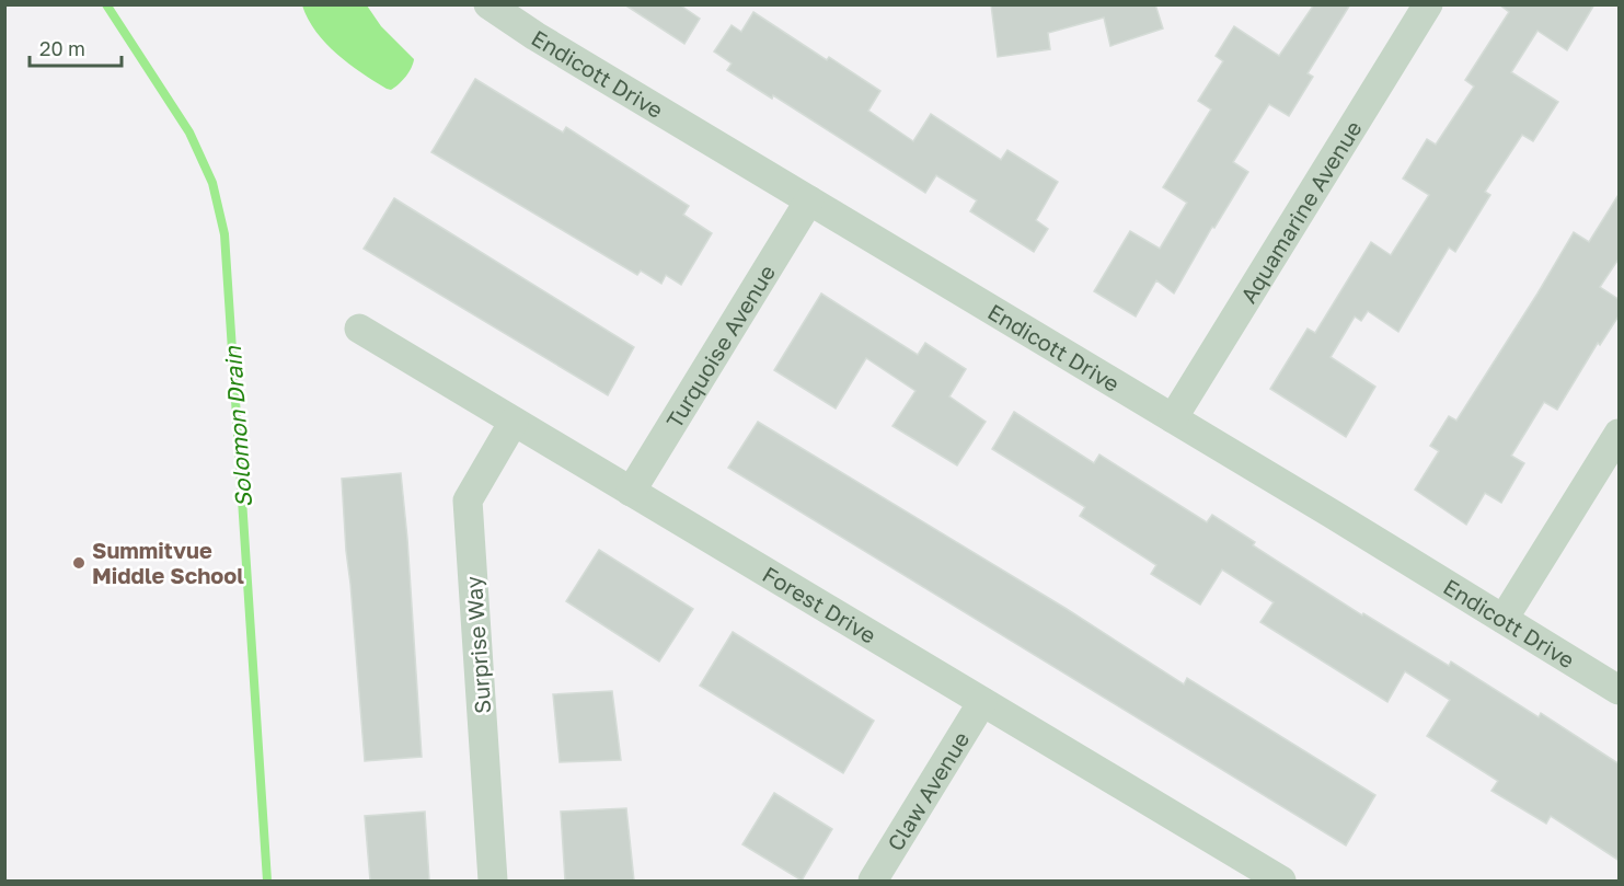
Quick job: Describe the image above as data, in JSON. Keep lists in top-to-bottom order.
{
  "streets": {
    "street": [
      "Endicott Drive",
      "Aquamarine Avenue",
      "Turquoise Avenue",
      "Forest Drive",
      "Surprise Way",
      "Claw Avenue"
    ]
  },
  "crossings": [
    ["Endicott Drive", "Aquamarine Avenue"],
    ["Endicott Drive", "Turquoise Avenue"],
    ["Turquoise Avenue", "Forest Drive"],
    ["Forest Drive", "Surprise Way"],
    ["Forest Drive", "Claw Avenue"]
  ],
  "water": ["Solomon Drain"],
  "places": ["Summitvue Middle School"],
  "scale_bar": "20 m"
}
